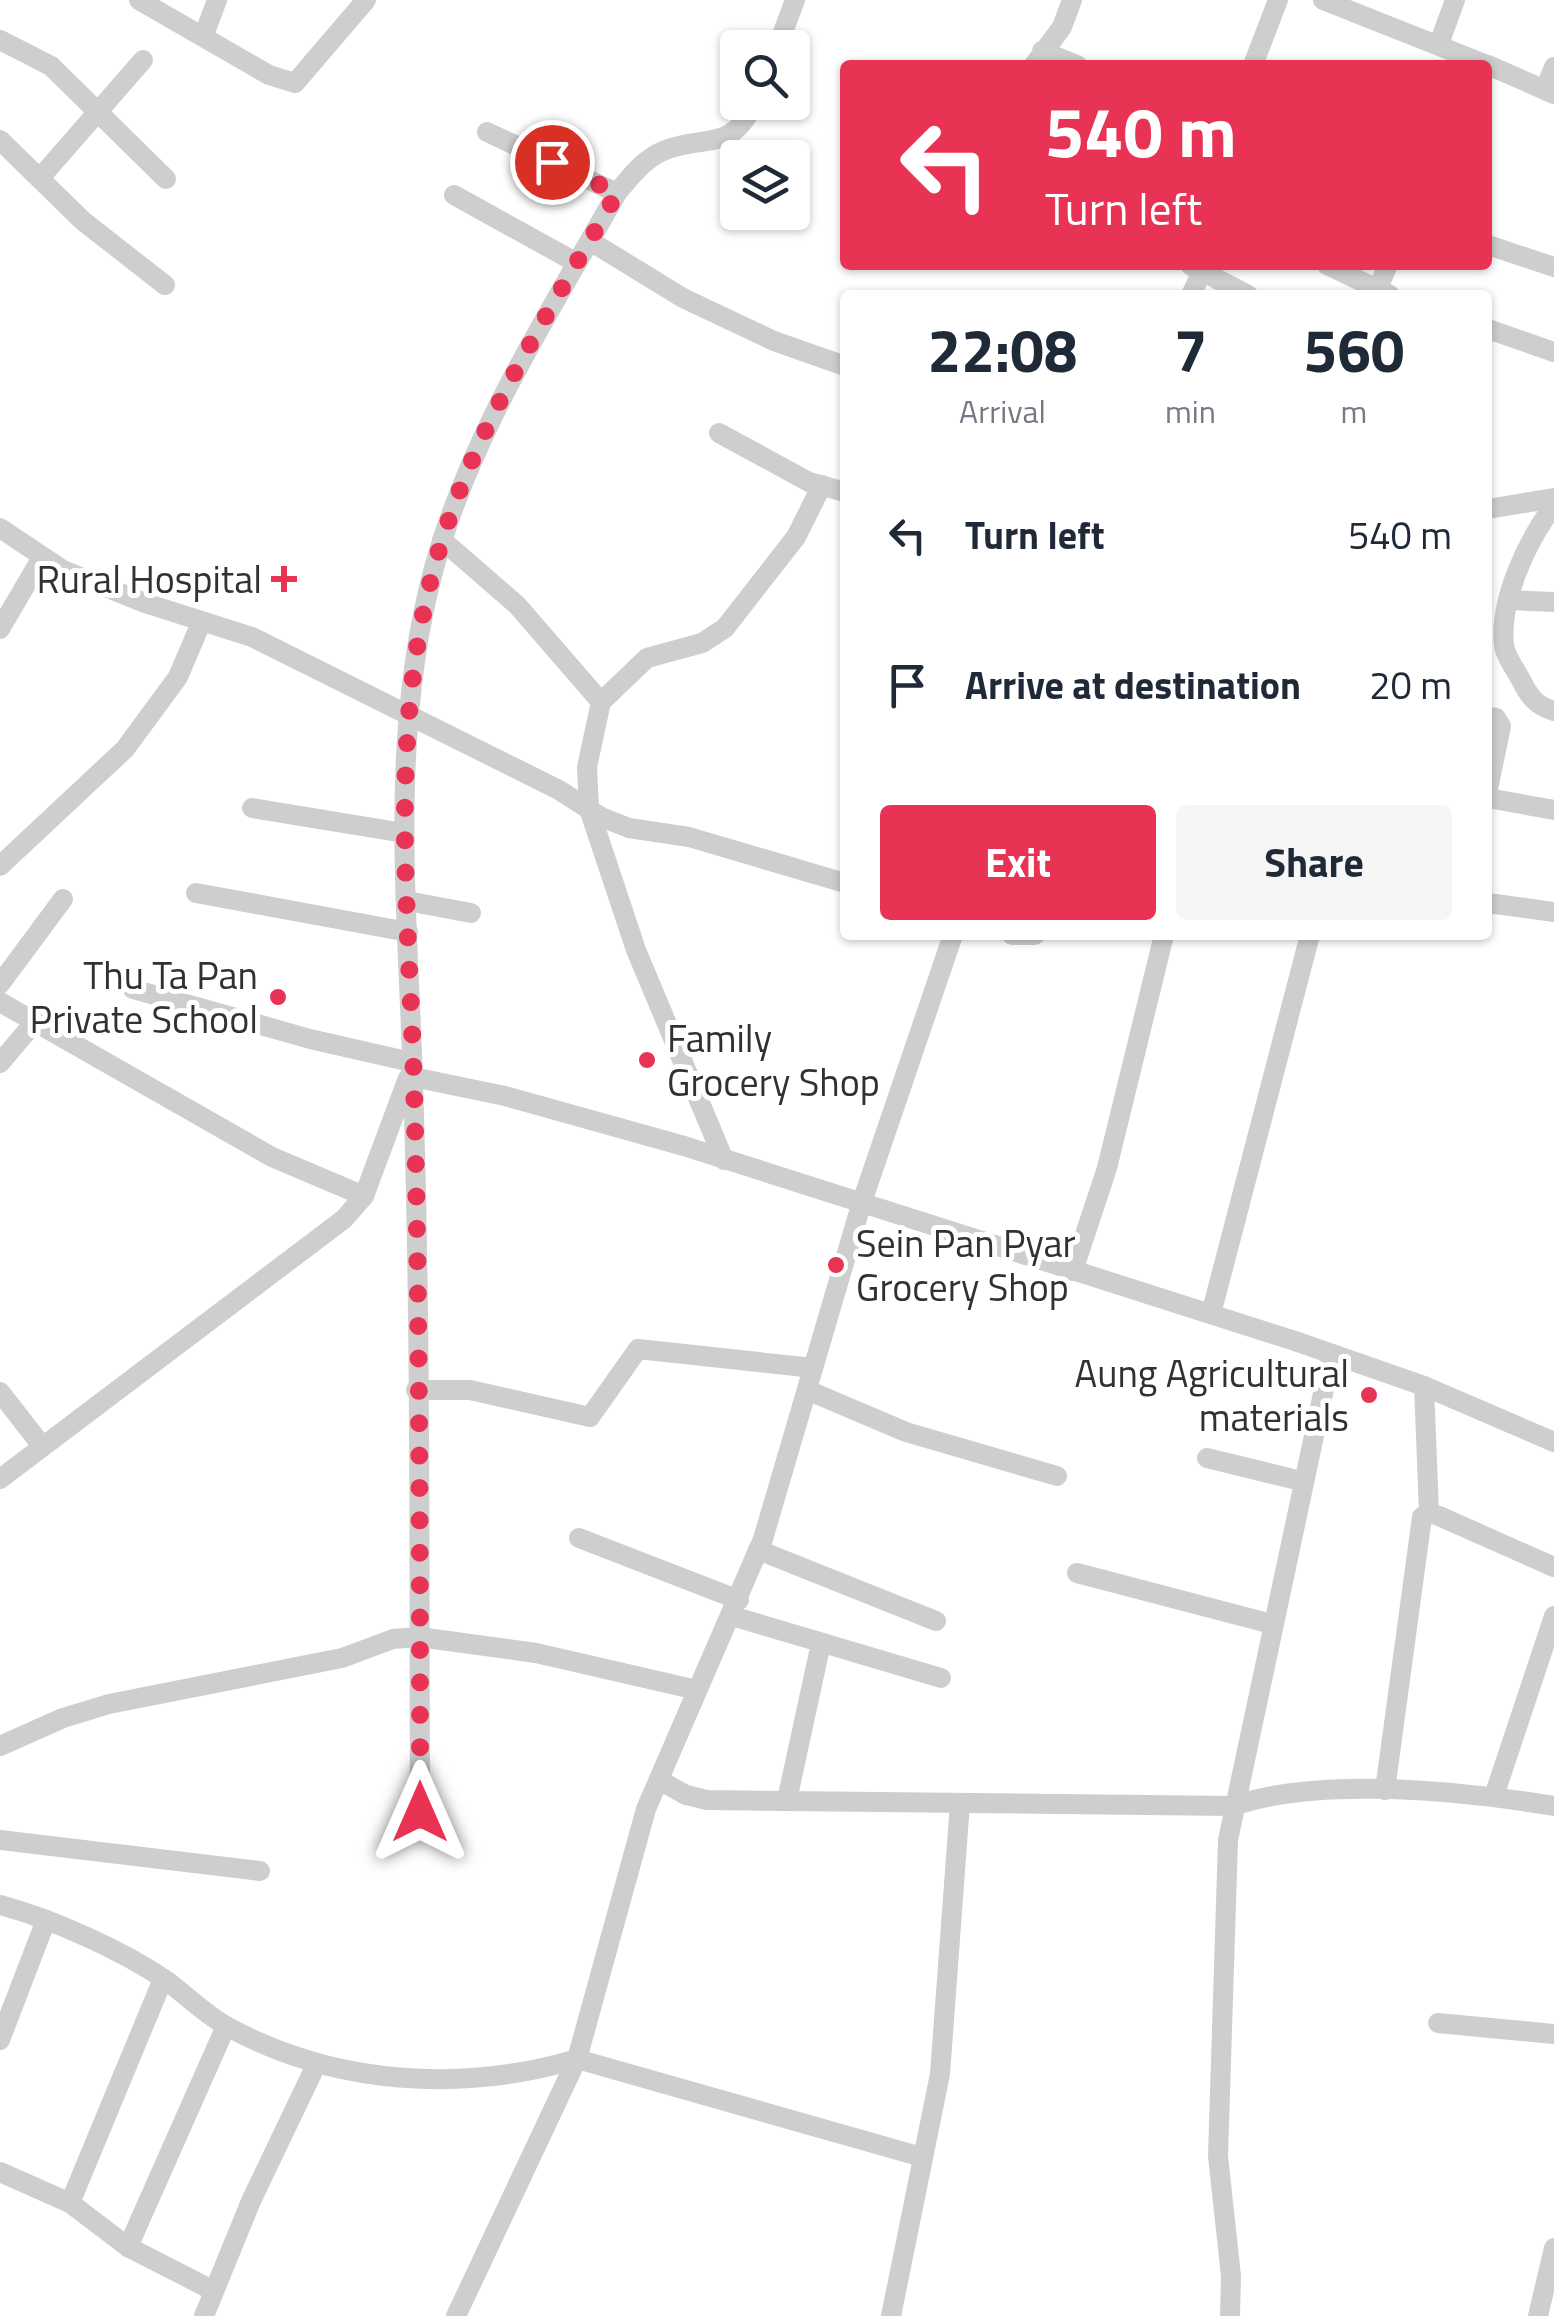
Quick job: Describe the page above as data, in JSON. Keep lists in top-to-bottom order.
{
  "places": {
    "health": ["Rural Hospital"],
    "other": [
      "Thu Ta Pan Private School",
      "Family Grocery Shop",
      "Sein Pan Pyar Grocery Shop",
      "Aung Agricultural materials"
    ]
  },
  "page": {
    "turn": ["540 m", "Turn left"],
    "eta": [
      "22:08",
      "Arrival",
      "7",
      "min",
      "560",
      "m"
    ],
    "list": [
      {
        "name": "Turn left",
        "value": "540 m"
      },
      {
        "name": "Arrive at destination",
        "value": "20 m"
      }
    ],
    "buttons": ["Exit", "Share"]
  }
}
